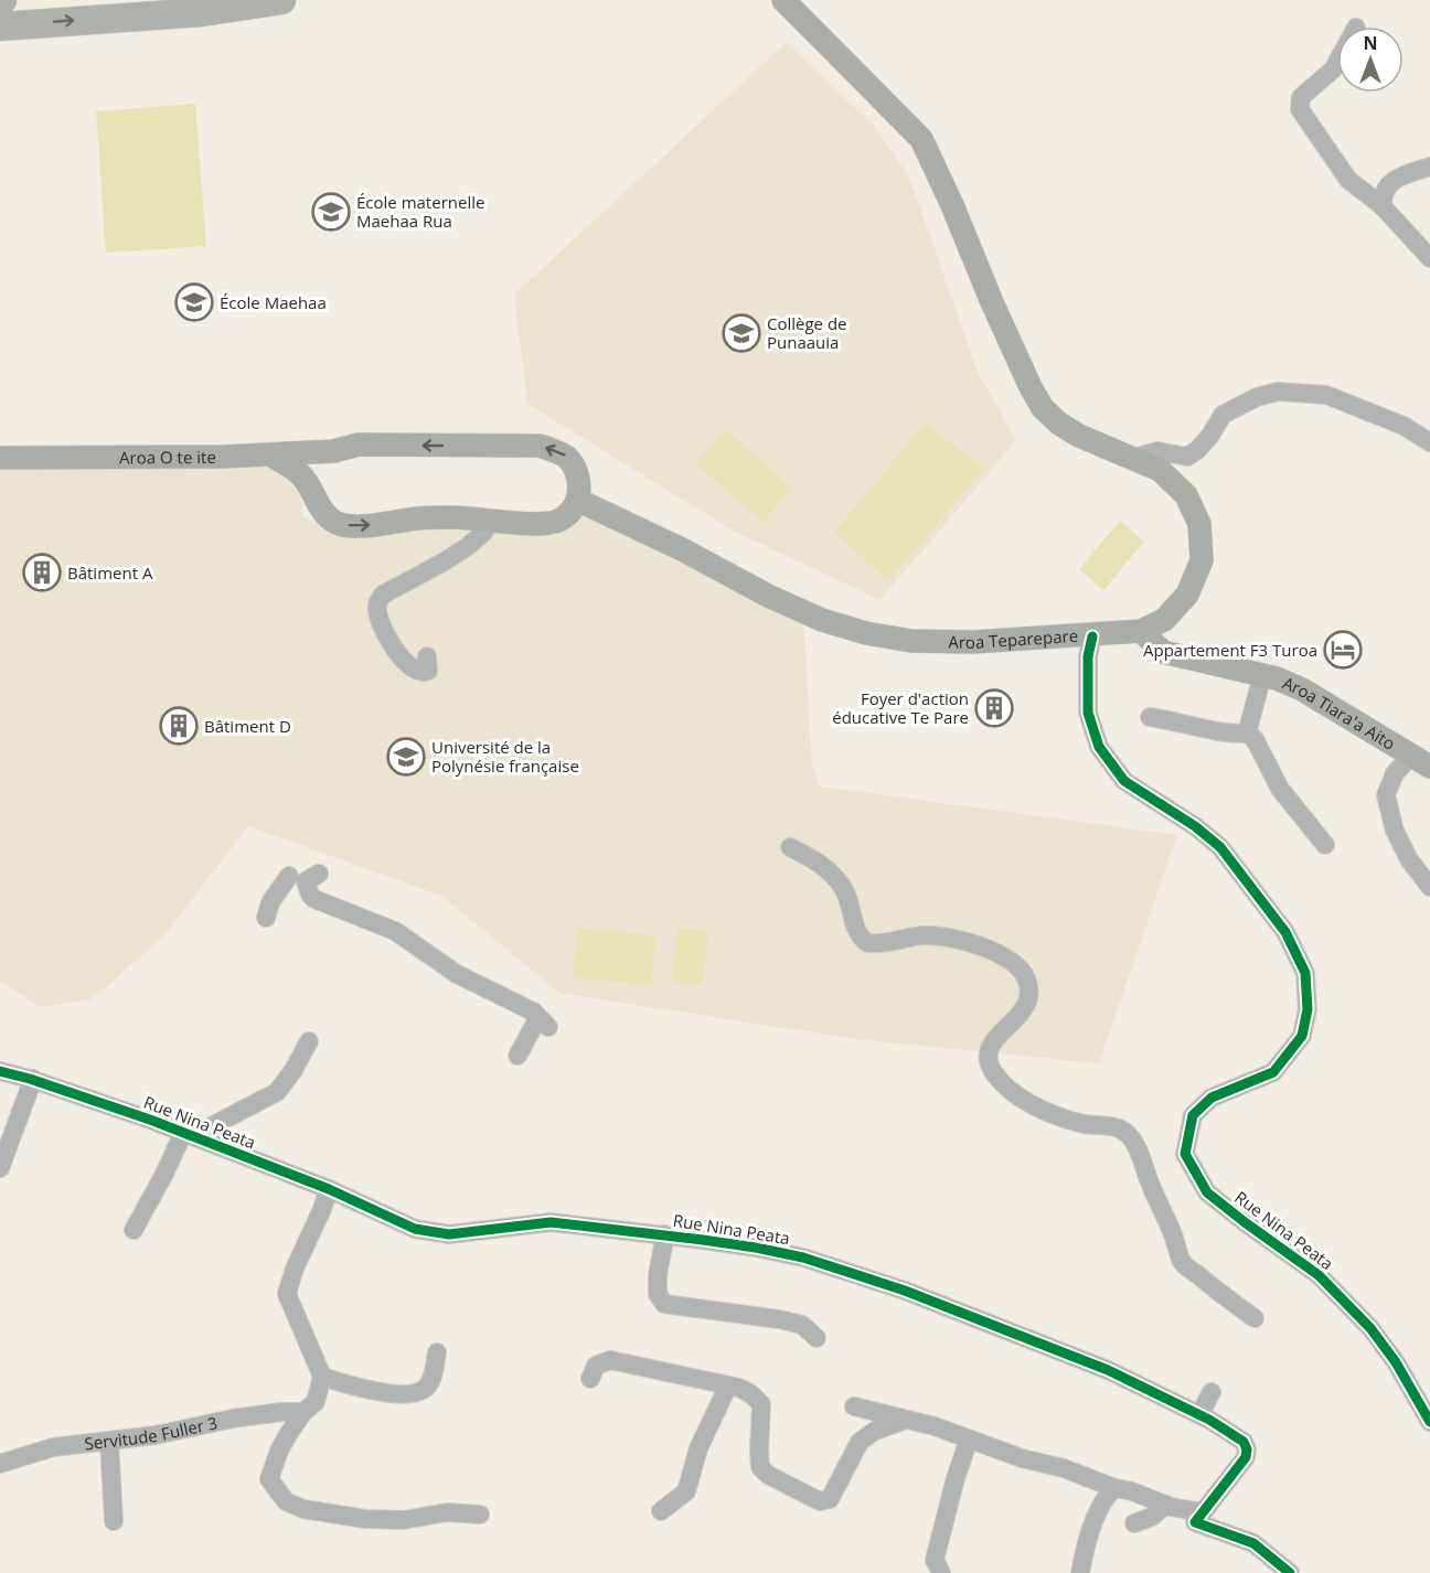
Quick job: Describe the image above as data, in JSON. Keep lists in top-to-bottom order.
{
  "streets": {
    "main road": ["Aroa O te ite", "Aroa Teparepare", "Aroa Tiara'a Aito"],
    "street": ["Rue Nina Peata", "Servitude Fuller 3"]
  },
  "crossings": [
    ["Aroa O te ite", "Aroa Teparepare"],
    ["Aroa Teparepare", "Aroa Tiara'a Aito"],
    ["Aroa Teparepare", "Rue Nina Peata"]
  ],
  "one_way": ["Aroa O te ite"],
  "places": {
    "school or university": [
      "École maternelle Maehaa Rua",
      "École Maehaa",
      "Collège de Punaauia",
      "Université de la Polynésie française"
    ],
    "building": ["Bâtiment A", "Foyer d'action éducative Te Pare", "Bâtiment D"],
    "hotel": ["Appartement F3 Turoa"]
  },
  "north": "top"
}
